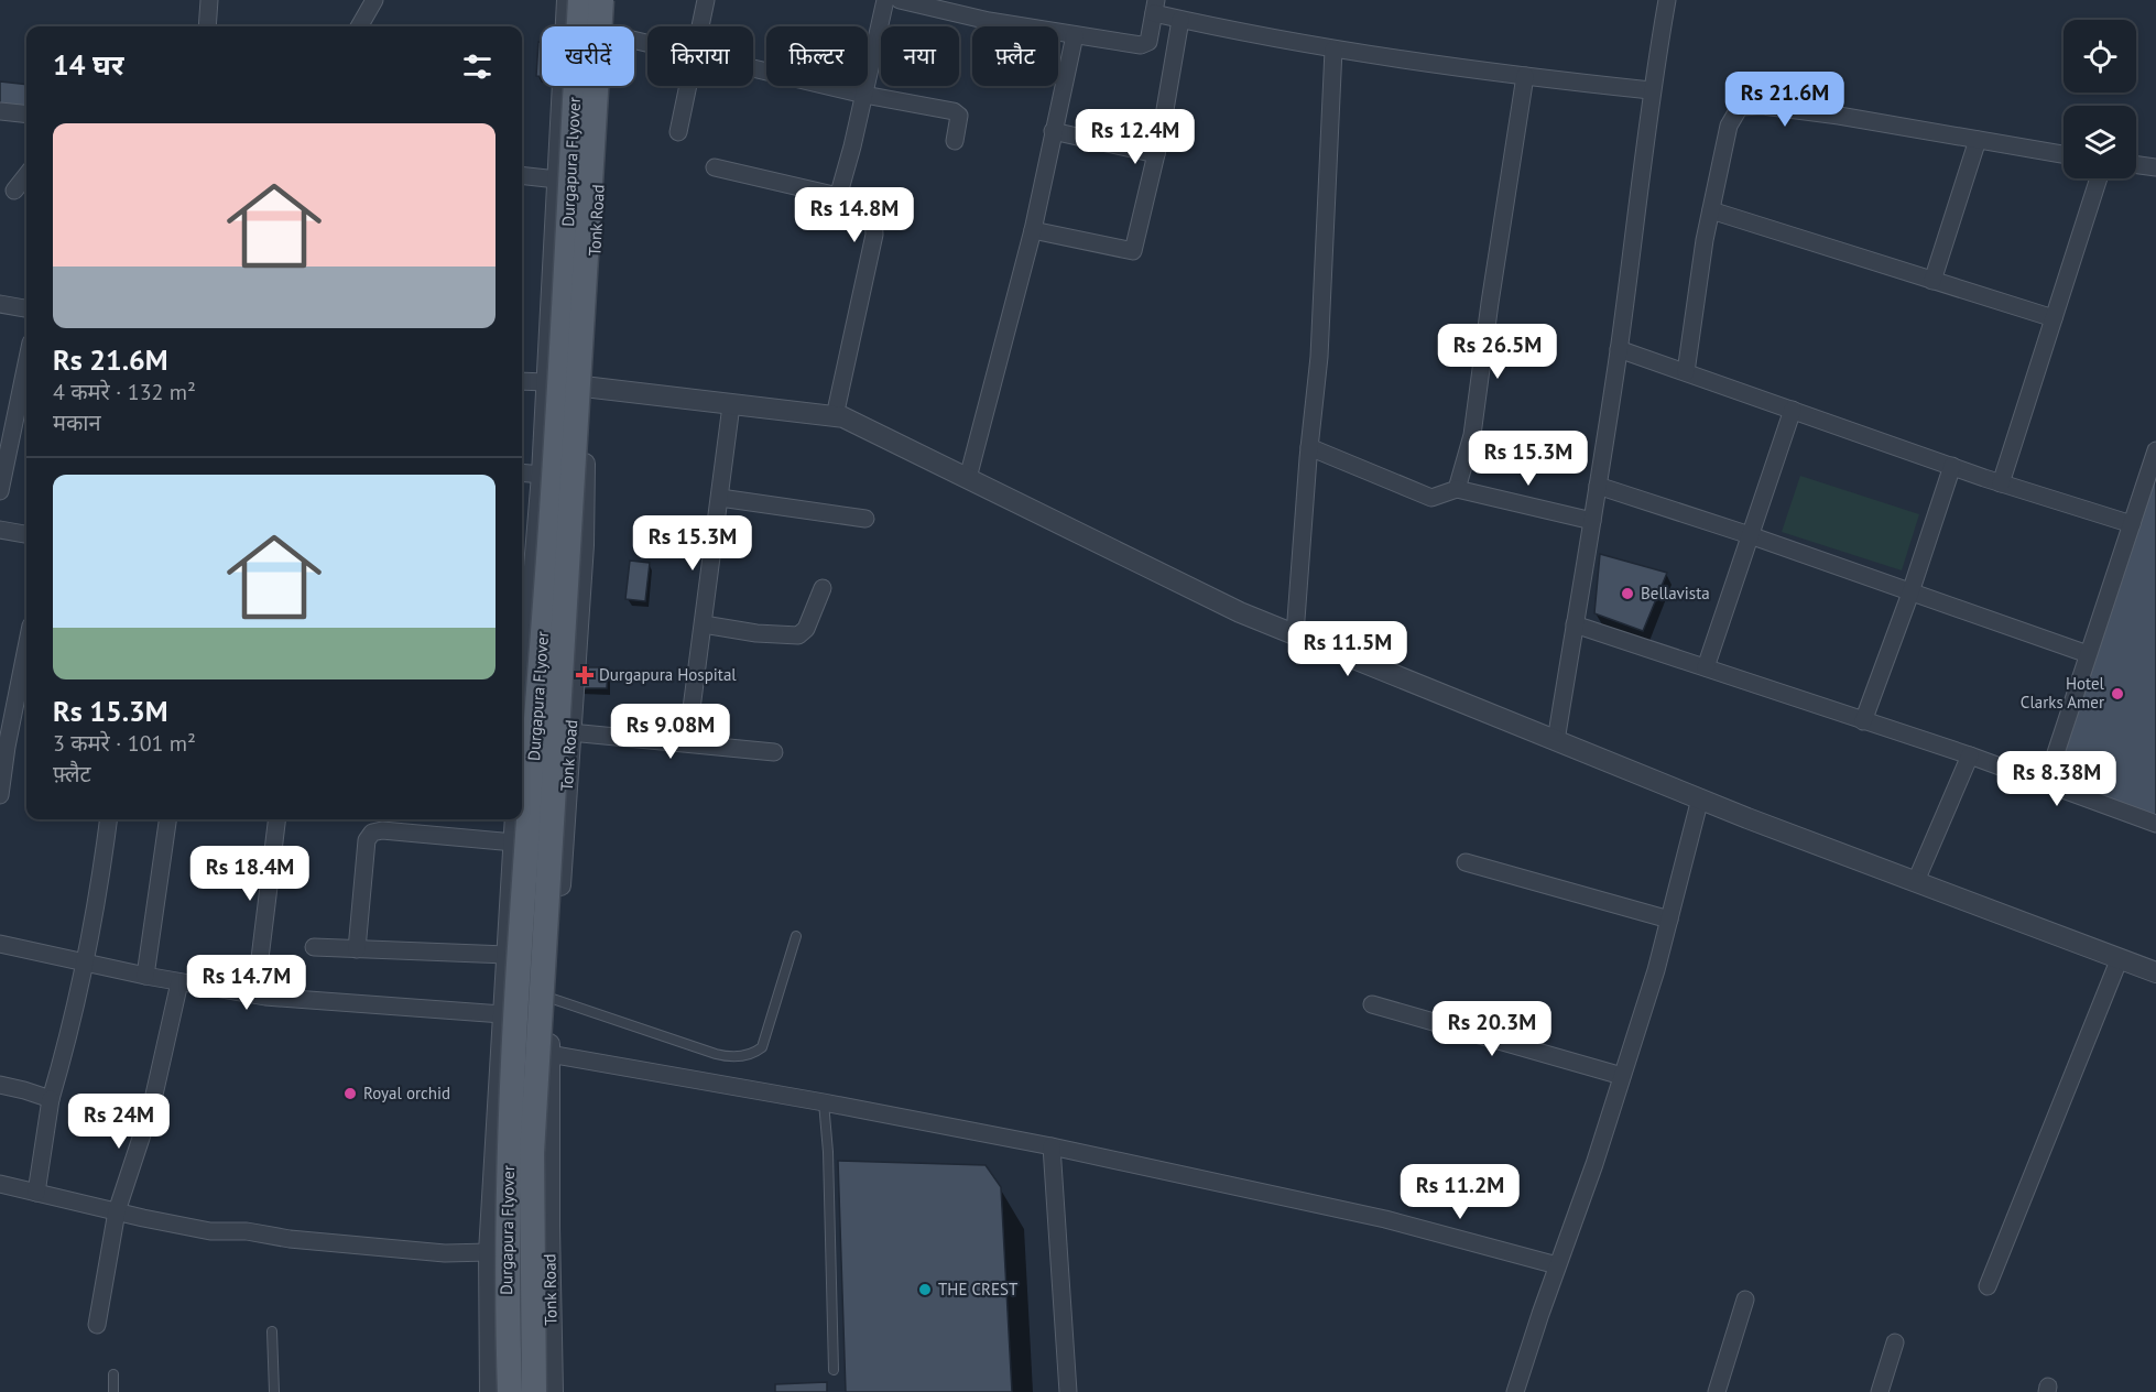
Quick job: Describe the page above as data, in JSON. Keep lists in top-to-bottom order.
{
  "streets": {
    "main road": ["Durgapura Flyover"],
    "street": ["Tonk Road"]
  },
  "places": {
    "other": [
      "Bellavista",
      "Hotel Clarks Amer",
      "Royal orchid",
      "THE CREST"
    ],
    "health": ["Durgapura Hospital"]
  },
  "page": {
    "chip": [
      "खरीदें",
      "किराया",
      "फ़िल्टर",
      "नया",
      "फ़्लैट"
    ],
    "heading": "14 घर",
    "price": [
      "Rs 21.6M",
      "Rs 12.4M",
      "Rs 14.8M",
      "Rs 26.5M",
      "Rs 15.3M",
      "Rs 15.3M",
      "Rs 11.5M",
      "Rs 9.08M",
      "Rs 8.38M",
      "Rs 18.4M",
      "Rs 14.7M",
      "Rs 20.3M",
      "Rs 24M",
      "Rs 11.2M"
    ],
    "list": [
      {
        "name": "Rs 21.6M",
        "note": "4 कमरे · 132 m² · मकान"
      },
      {
        "name": "Rs 15.3M",
        "note": "3 कमरे · 101 m² · फ़्लैट"
      }
    ]
  }
}
